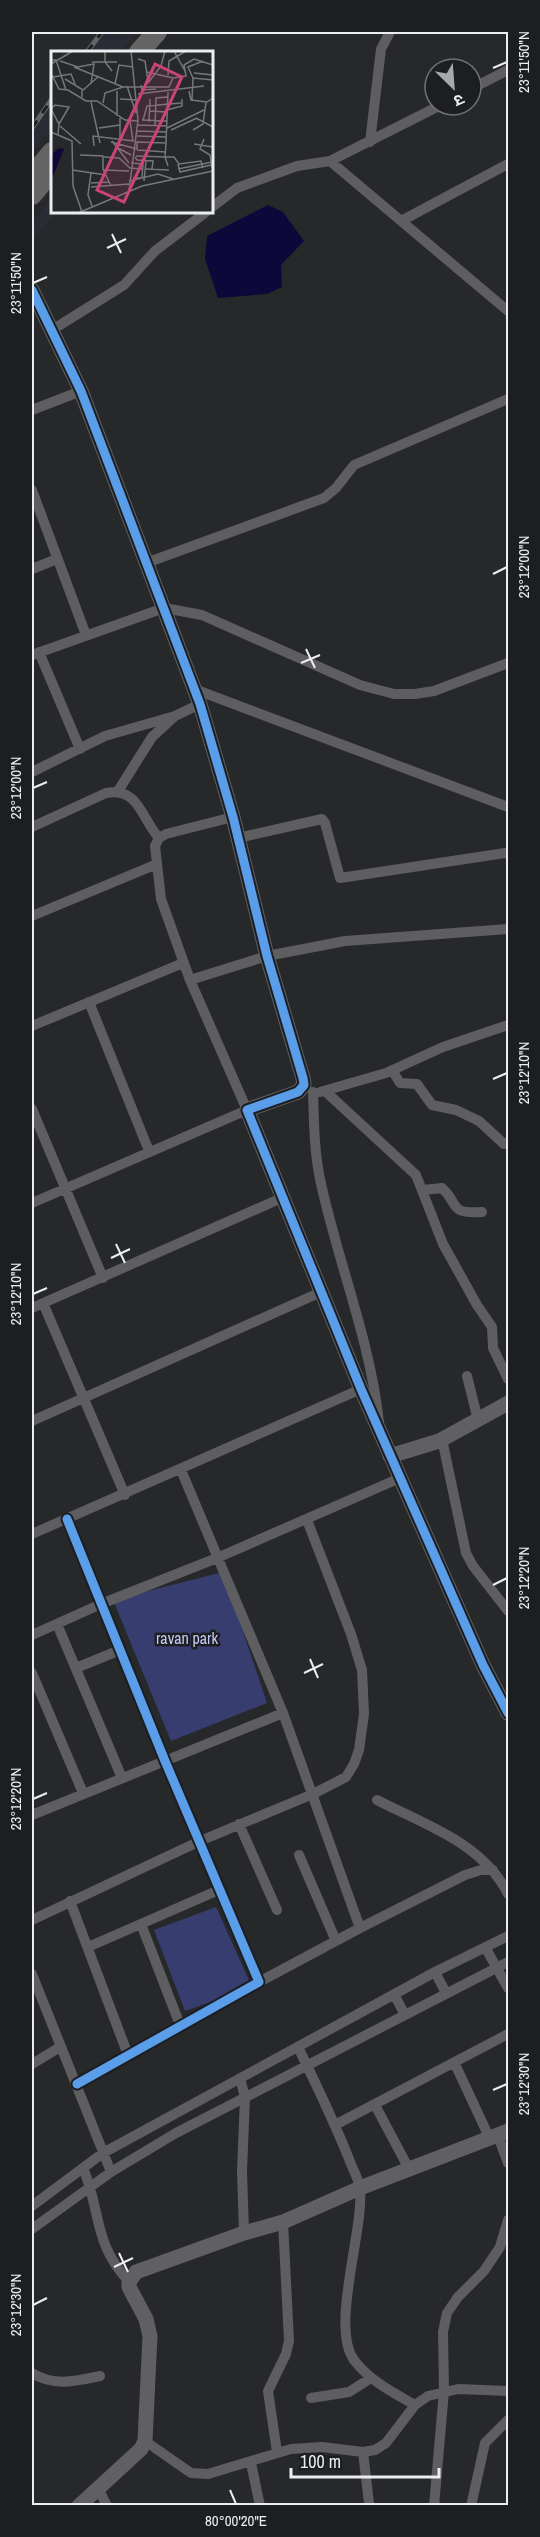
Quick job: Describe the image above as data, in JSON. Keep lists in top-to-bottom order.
{
  "parks": ["ravan park"],
  "scale_bar": "100 m",
  "north": "bottom right",
  "coordinates": [
    "23°11'50\"N",
    "23°12'00\"N",
    "23°12'10\"N",
    "23°12'20\"N",
    "23°12'30\"N",
    "80°00'20\"E"
  ]
}
